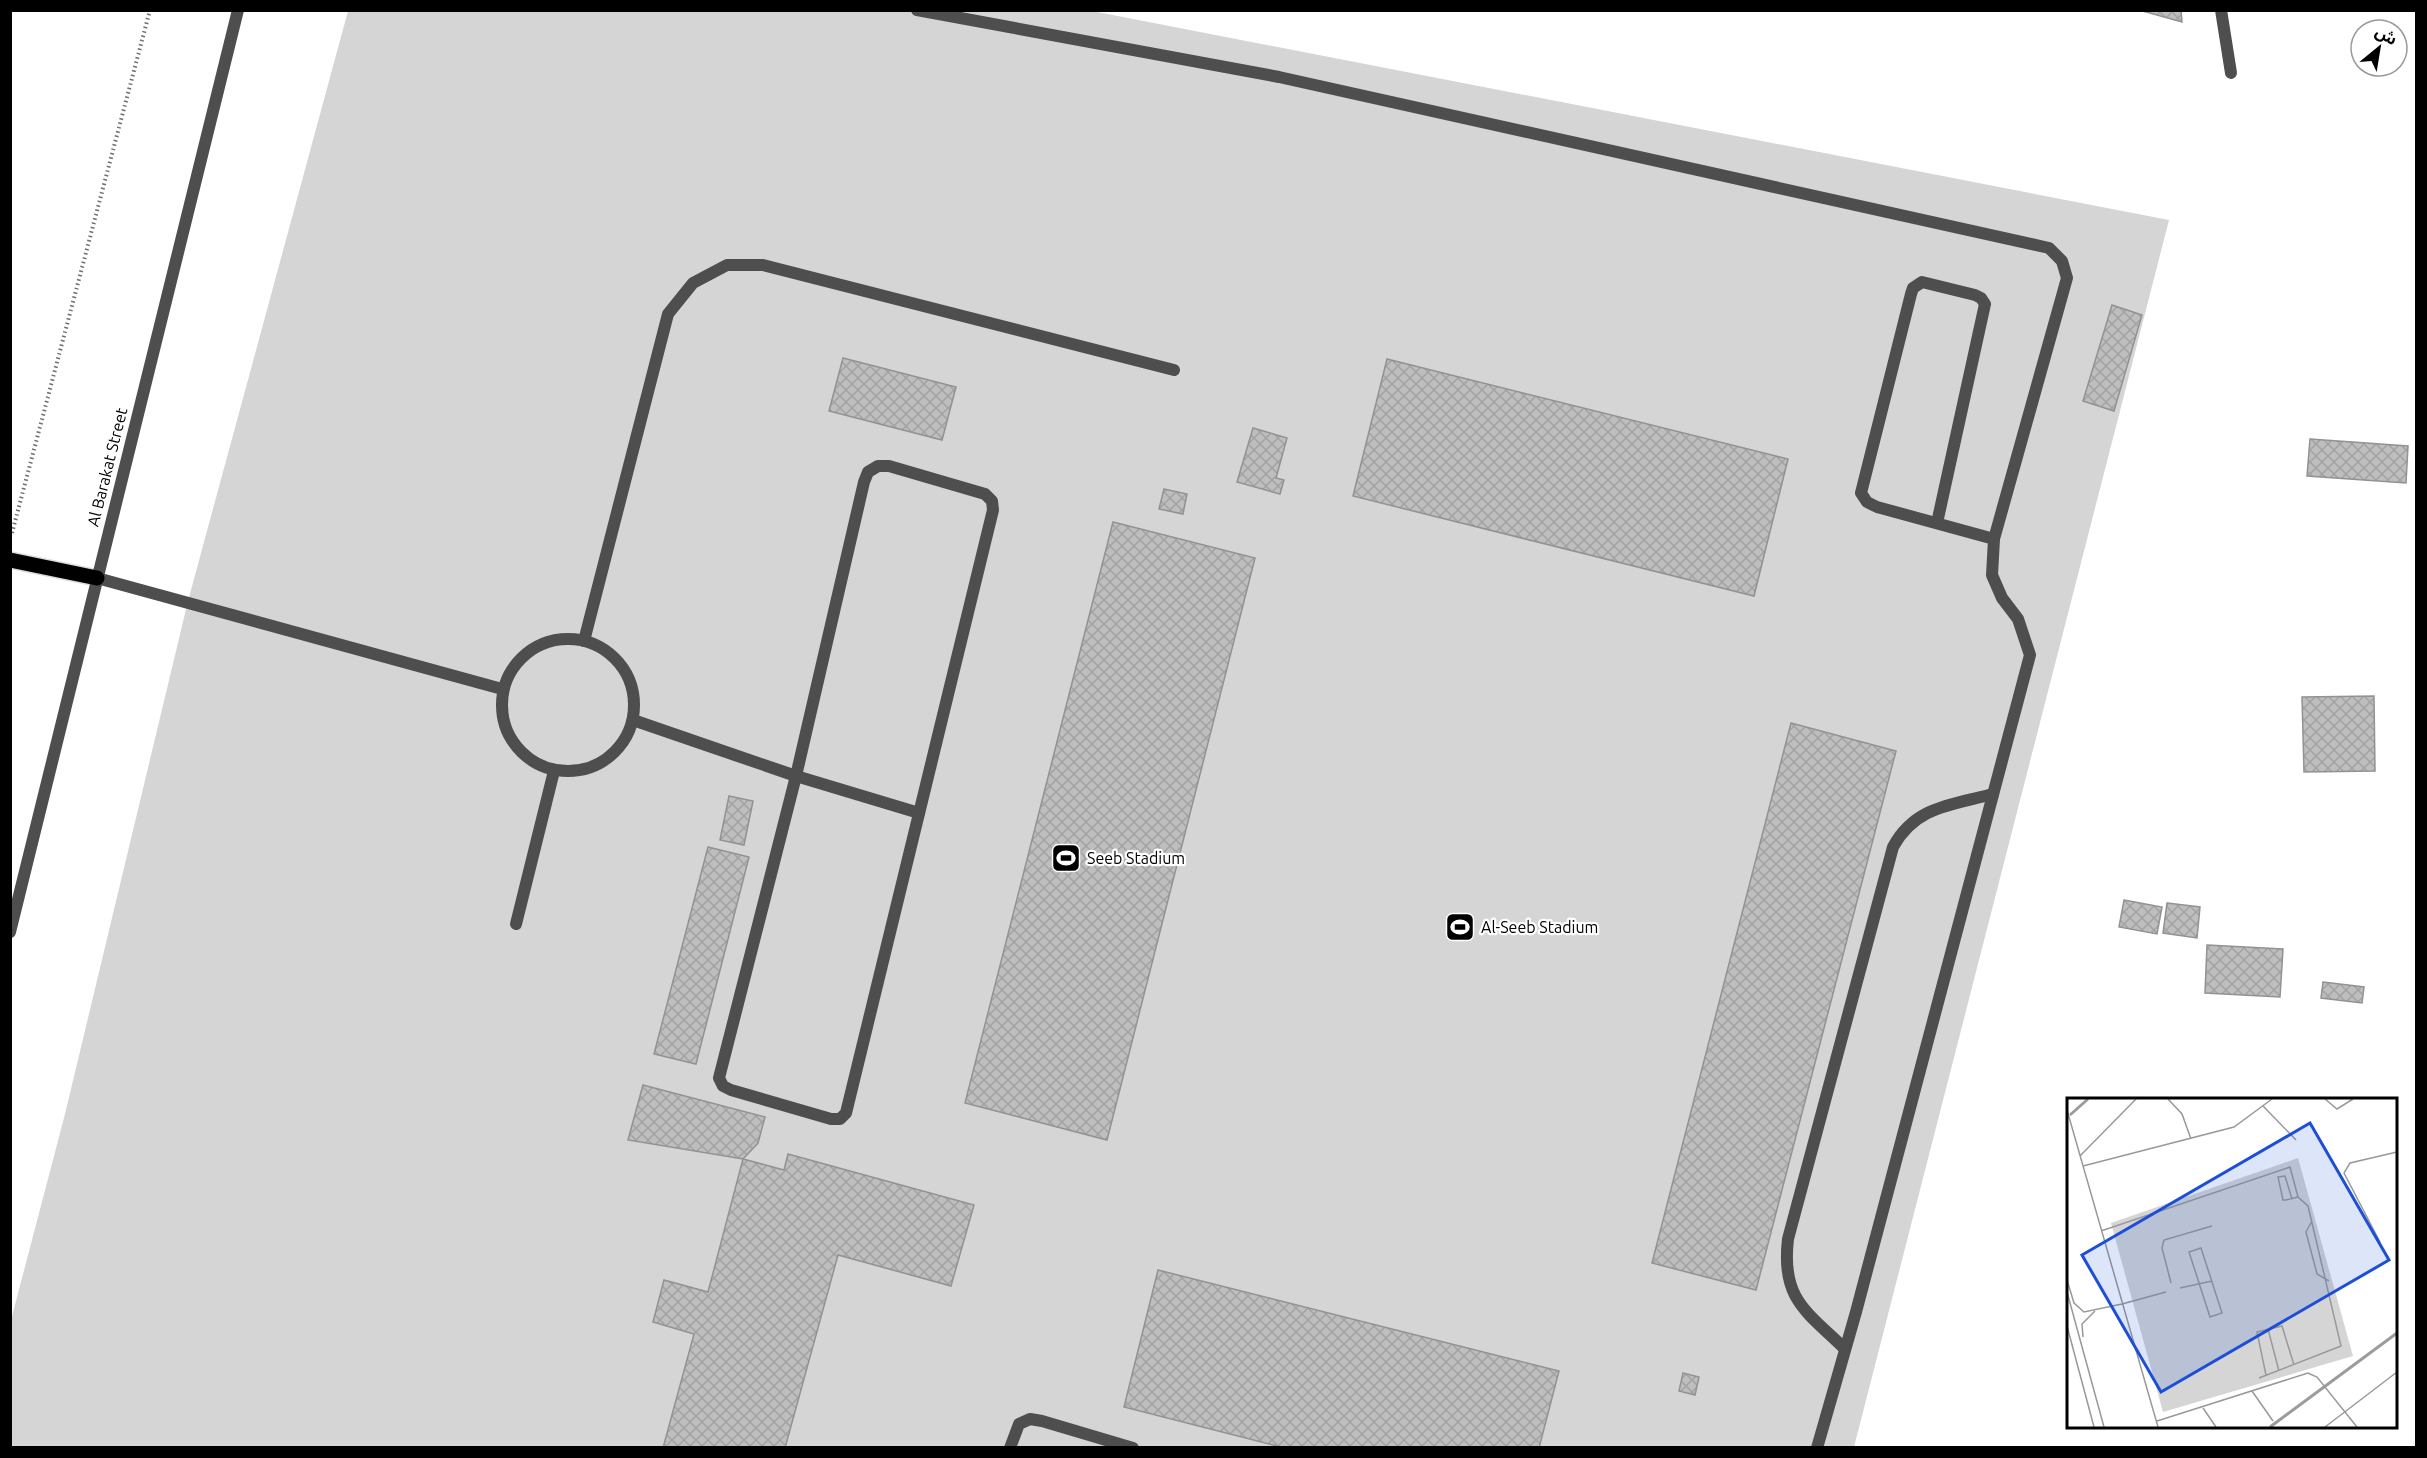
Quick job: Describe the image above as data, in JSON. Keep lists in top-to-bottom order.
{
  "streets": {
    "street": ["Al Barakat Street"]
  },
  "places": {
    "sports": ["Seeb Stadium", "Al-Seeb Stadium"]
  },
  "north": "top right"
}
